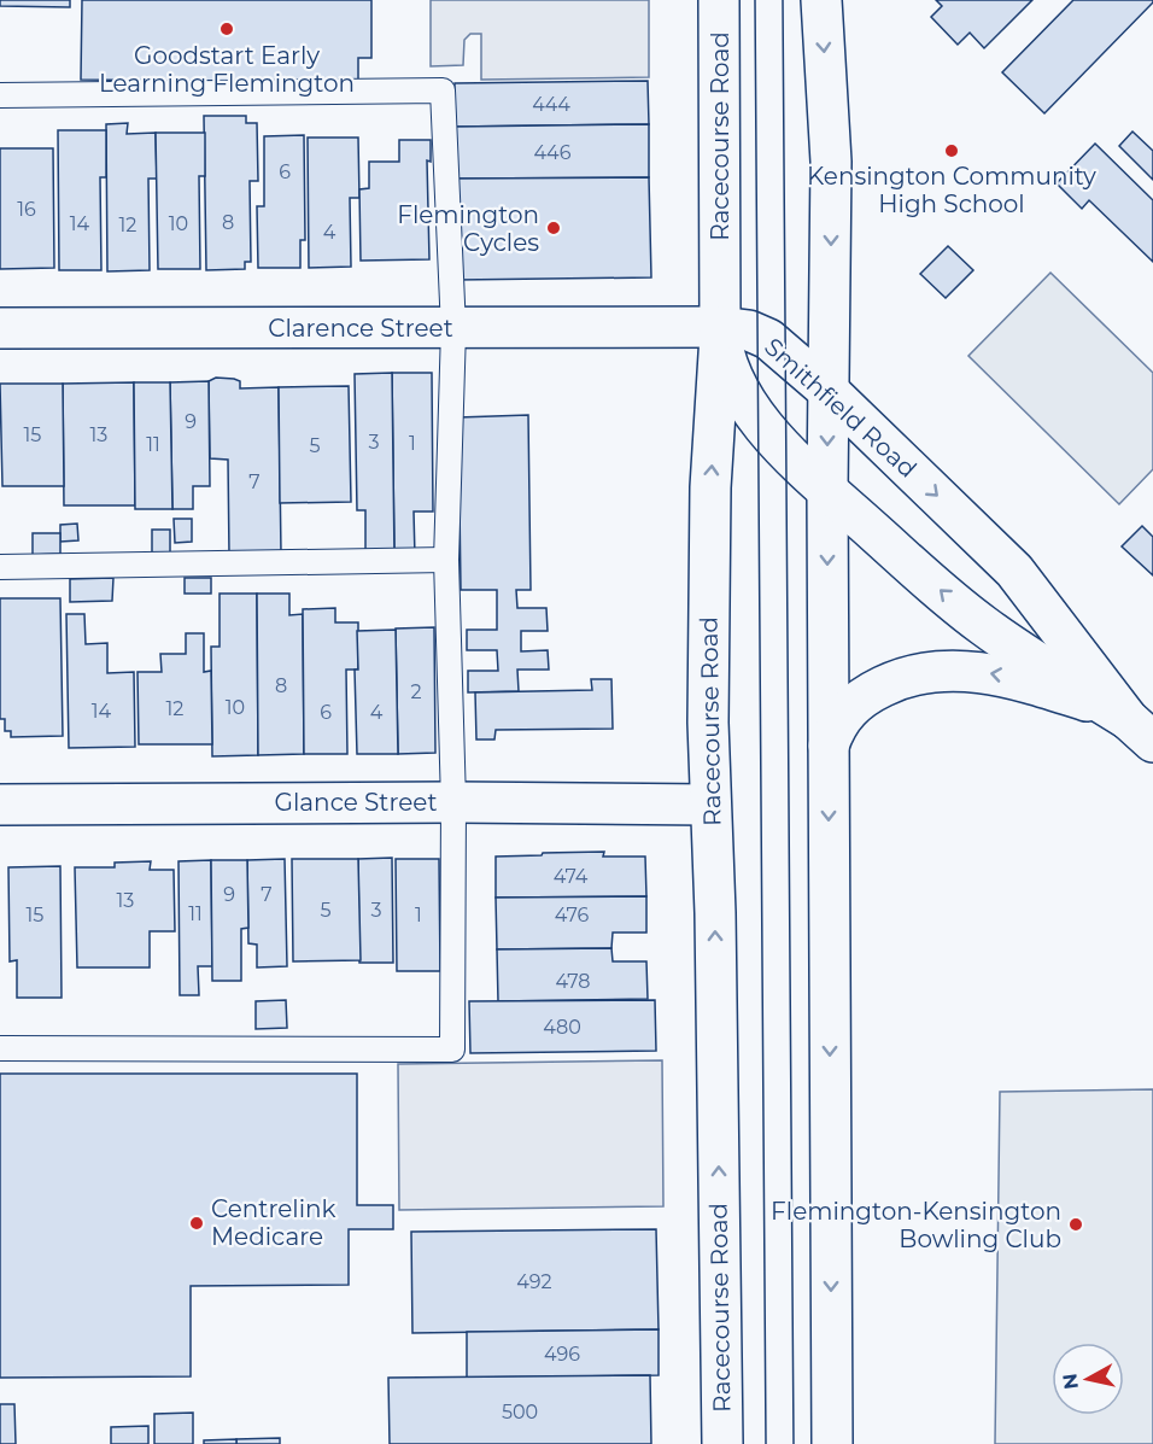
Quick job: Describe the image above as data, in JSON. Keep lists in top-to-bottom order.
{
  "streets": {
    "main road": [
      "Racecourse Road",
      "Clarence Street",
      "Smithfield Road",
      "Glance Street"
    ]
  },
  "crossings": [
    ["Racecourse Road", "Clarence Street"],
    ["Racecourse Road", "Smithfield Road"],
    ["Racecourse Road", "Glance Street"],
    ["Clarence Street", "Smithfield Road"]
  ],
  "places": [
    "Goodstart Early Learning Flemington",
    "Kensington Community High School",
    "Flemington Cycles",
    "Centrelink Medicare",
    "Flemington-Kensington Bowling Club"
  ],
  "house_numbers": [
    "444",
    "446",
    "6",
    "16",
    "8",
    "14",
    "10",
    "12",
    "4",
    "9",
    "15",
    "13",
    "3",
    "1",
    "11",
    "5",
    "7",
    "8",
    "2",
    "10",
    "12",
    "14",
    "6",
    "4",
    "474",
    "9",
    "7",
    "13",
    "5",
    "3",
    "11",
    "15",
    "1",
    "476",
    "478",
    "480",
    "492",
    "496",
    "500"
  ],
  "north": "left"
}
